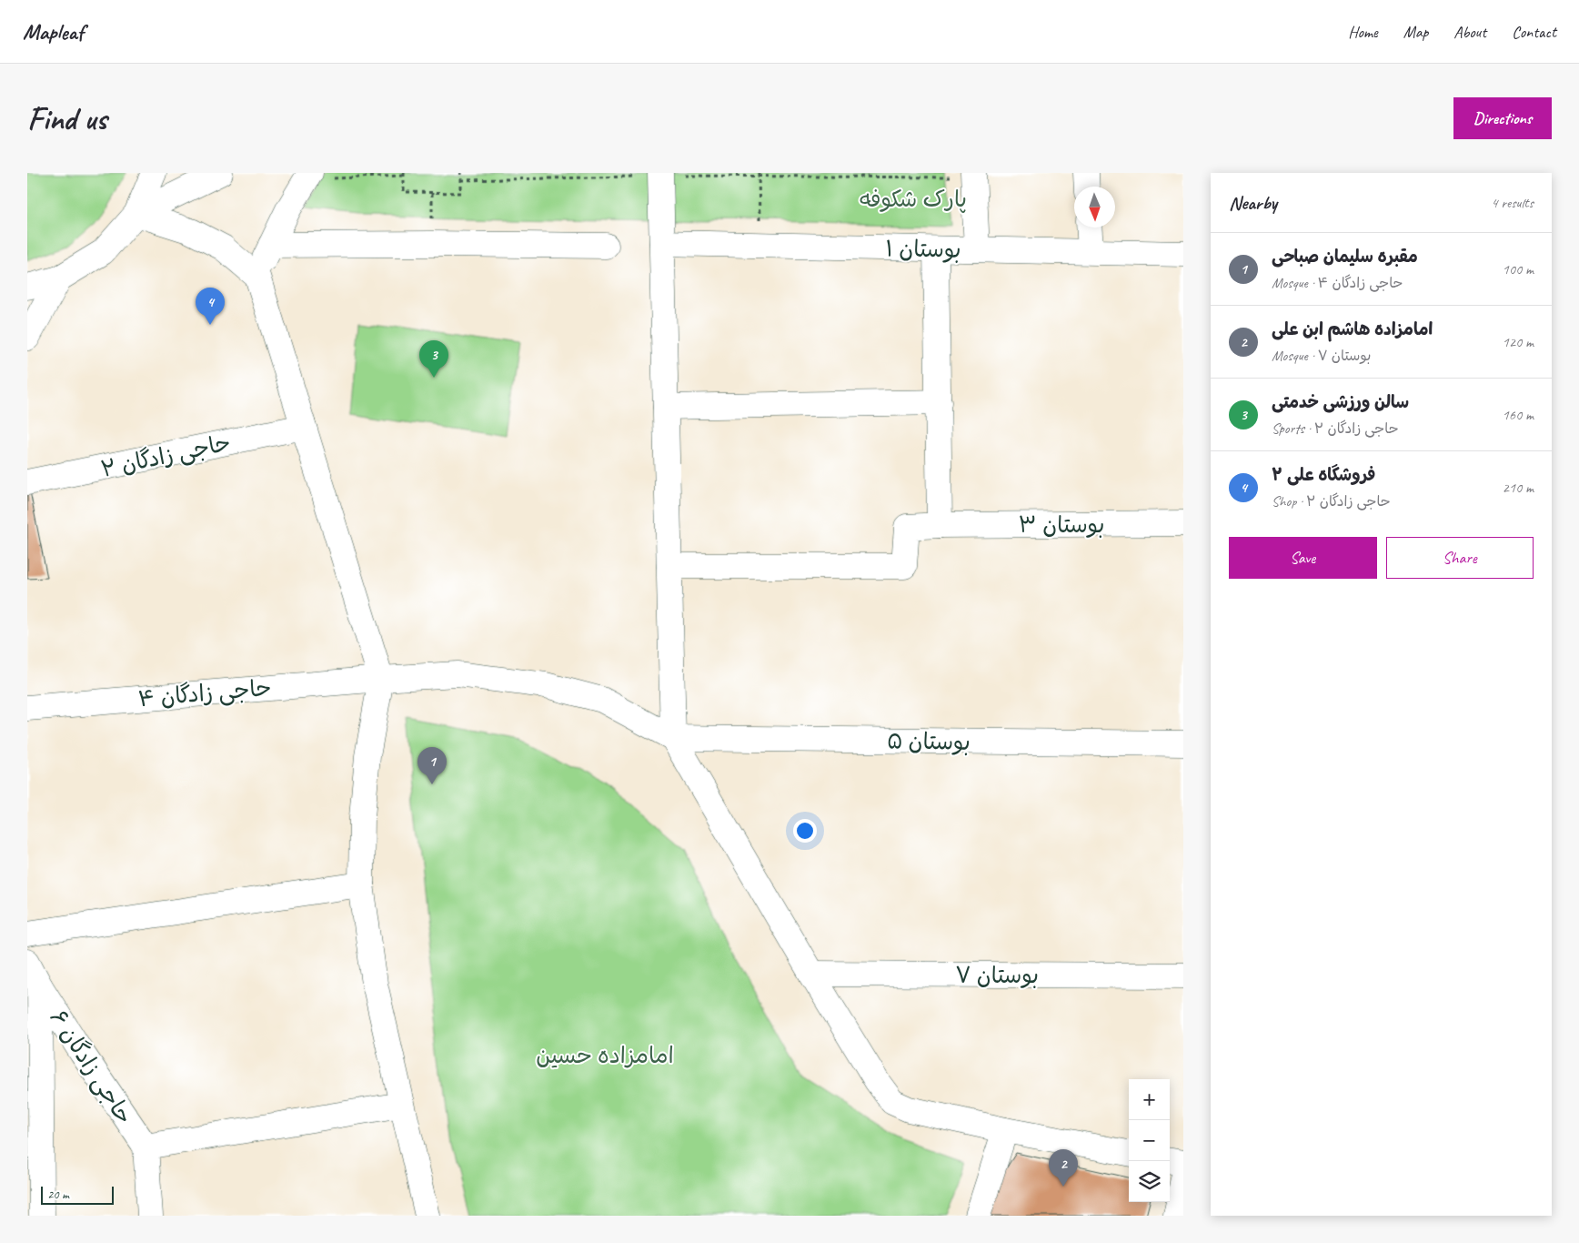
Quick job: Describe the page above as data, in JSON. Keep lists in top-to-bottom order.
{
  "streets": {
    "street": [
      "بوستان ۱",
      "حاجی زادگان ۲",
      "بوستان ۳",
      "حاجی زادگان ۴",
      "بوستان ۵",
      "بوستان ۷",
      "حاجی زادگان ۶"
    ]
  },
  "crossings": [
    ["حاجی زادگان ۴", "بوستان ۵"]
  ],
  "parks": ["پارک شکوفه", "امامزاده حسین"],
  "scale_bar": "20 m",
  "north": "bottom",
  "page": {
    "header": "Mapleaf",
    "nav": [
      "Home",
      "Map",
      "About",
      "Contact"
    ],
    "buttons": [
      "Directions",
      ["Save", "Share"]
    ],
    "title": "Find us",
    "heading": ["Nearby", "4 results"],
    "list": [
      {
        "mark": "1",
        "name": "مقبره سلیمان صباحی",
        "note": "Mosque · حاجی زادگان ۴",
        "value": "100 m"
      },
      {
        "mark": "2",
        "name": "امامزاده هاشم ابن علی",
        "note": "Mosque · بوستان ۷",
        "value": "120 m"
      },
      {
        "mark": "3",
        "name": "سالن ورزشی خدمتی",
        "note": "Sports · حاجی زادگان ۲",
        "value": "160 m"
      },
      {
        "mark": "4",
        "name": "فروشگاه علی ۲",
        "note": "Shop · حاجی زادگان ۲",
        "value": "210 m"
      }
    ],
    "pins": [
      "4",
      "3",
      "1",
      "2"
    ],
    "map_buttons": ["+", "−"],
    "scale": "20 m"
  }
}
